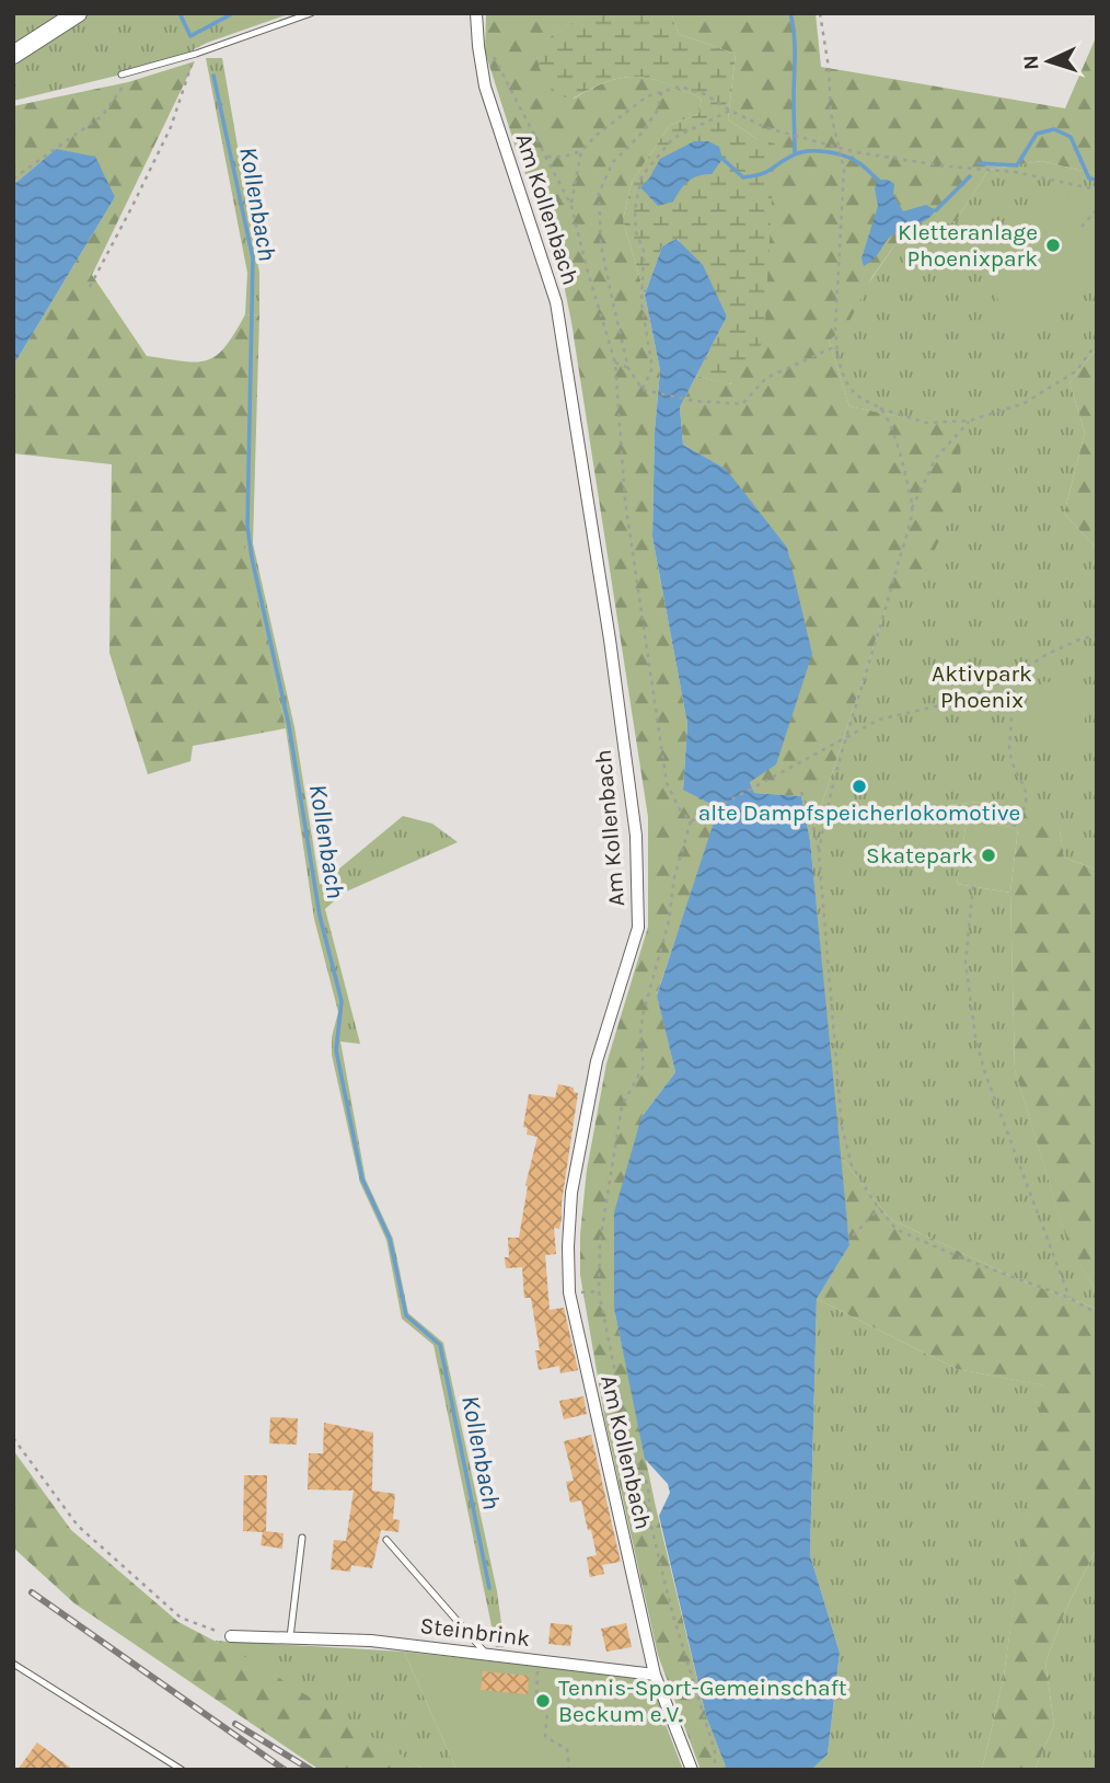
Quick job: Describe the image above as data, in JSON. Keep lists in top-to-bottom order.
{
  "streets": {
    "street": ["Am Kollenbach", "Steinbrink"]
  },
  "crossings": [
    ["Am Kollenbach", "Steinbrink"]
  ],
  "water": ["Kollenbach"],
  "parks": ["Aktivpark Phoenix"],
  "places": [
    "Kletteranlage Phoenixpark",
    "alte Dampfspeicherlokomotive",
    "Skatepark",
    "Tennis-Sport-Gemeinschaft Beckum e.V."
  ],
  "north": "left"
}
